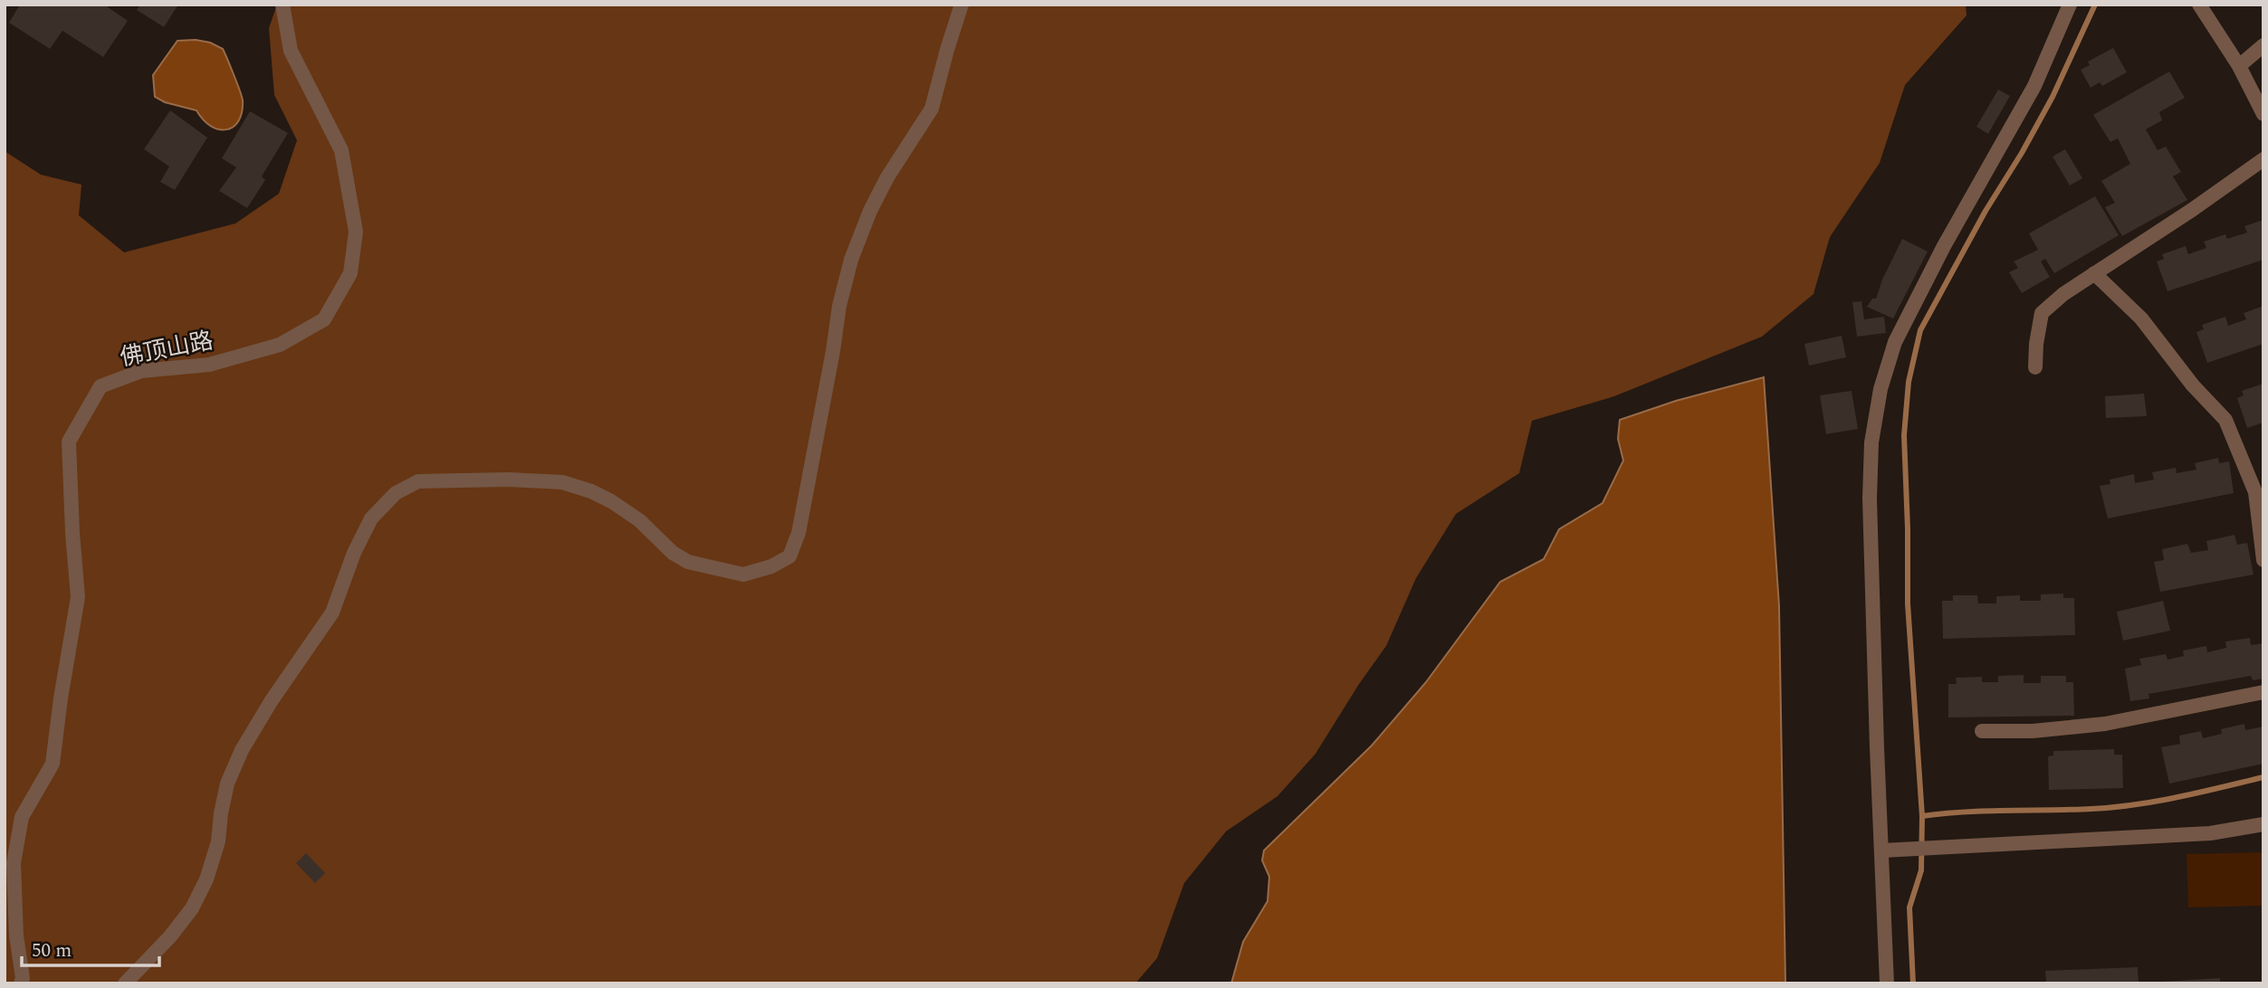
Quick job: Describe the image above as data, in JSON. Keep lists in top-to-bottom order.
{
  "streets": {
    "street": ["佛顶山路"]
  },
  "scale_bar": "50 m"
}
